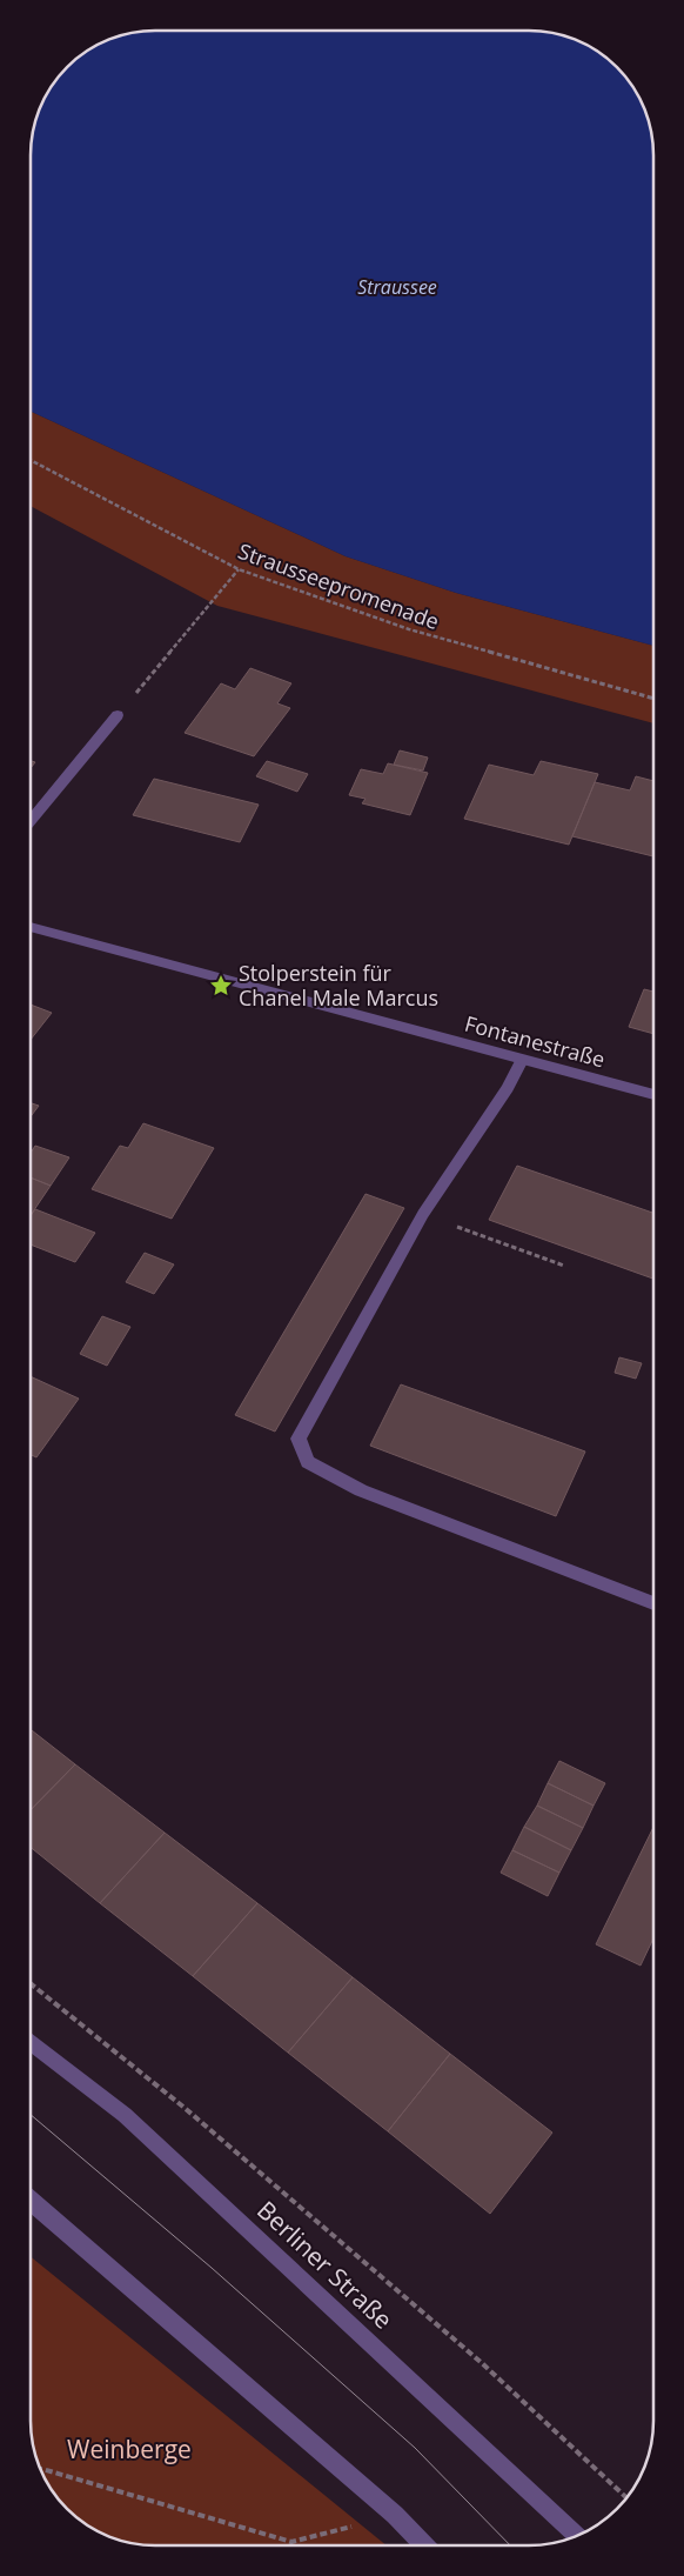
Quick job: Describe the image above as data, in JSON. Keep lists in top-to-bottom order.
{
  "streets": {
    "street": ["Fontanestraße", "Berliner Straße"],
    "path": ["Strausseepromenade"]
  },
  "water": ["Straussee"],
  "parks": ["Weinberge"],
  "places": {
    "place": ["Stolperstein für Chanel Male Marcus"]
  }
}
